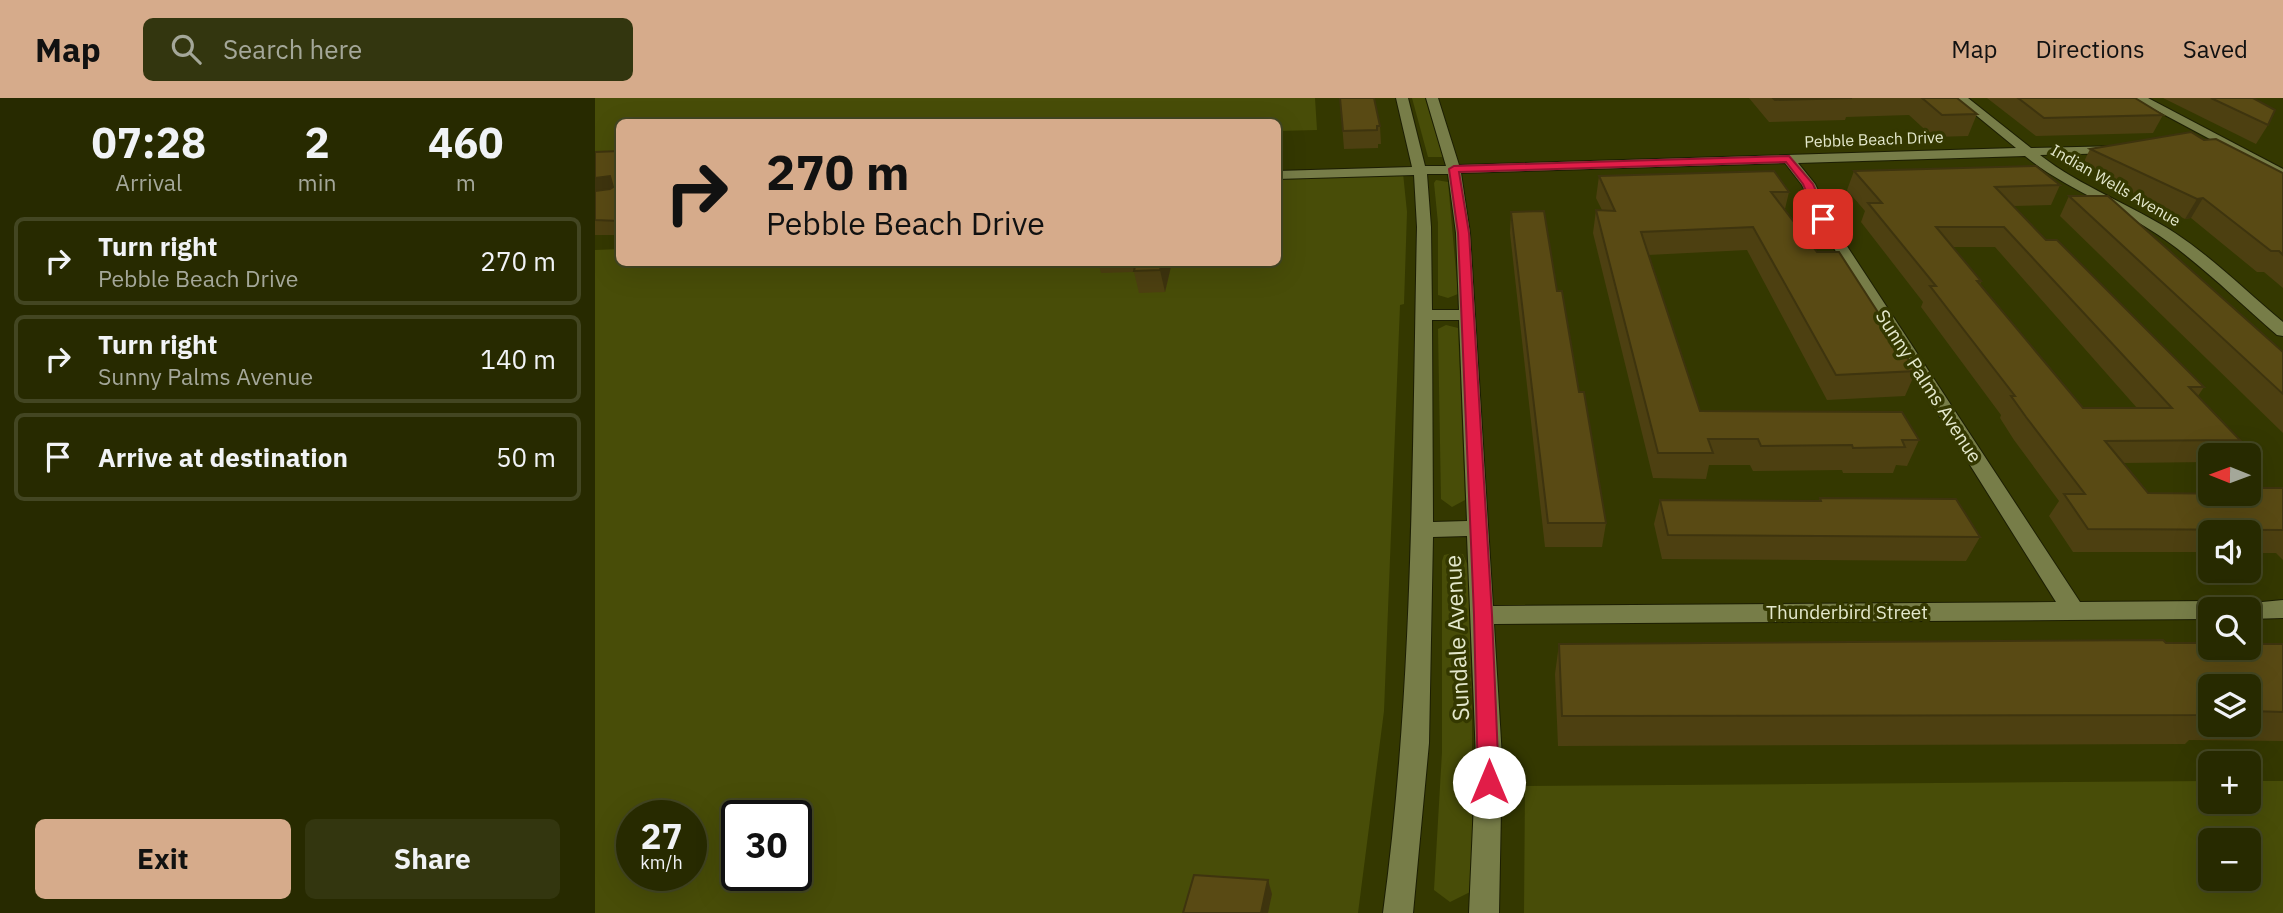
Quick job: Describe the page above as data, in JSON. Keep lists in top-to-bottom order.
{
  "streets": {
    "street": [
      "Pebble Beach Drive",
      "Indian Wells Avenue",
      "Sunny Palms Avenue",
      "Thunderbird Street",
      "Sundale Avenue"
    ]
  },
  "crossings": [
    ["Pebble Beach Drive", "Indian Wells Avenue"],
    ["Pebble Beach Drive", "Sunny Palms Avenue"],
    ["Pebble Beach Drive", "Sundale Avenue"],
    ["Sunny Palms Avenue", "Thunderbird Street"],
    ["Thunderbird Street", "Sundale Avenue"]
  ],
  "north": "left",
  "page": {
    "header": "Map",
    "search": "Search here",
    "nav": ["Map", "Directions", "Saved"],
    "eta": [
      "07:28",
      "Arrival",
      "2",
      "min",
      "460",
      "m"
    ],
    "turn": ["270 m", "Pebble Beach Drive"],
    "list": [
      {
        "name": "Turn right",
        "note": "Pebble Beach Drive",
        "value": "270 m"
      },
      {
        "name": "Turn right",
        "note": "Sunny Palms Avenue",
        "value": "140 m"
      },
      {
        "name": "Arrive at destination",
        "value": "50 m"
      }
    ],
    "map_buttons": ["+", "−"],
    "speed": "27 km/h",
    "limit": "30",
    "buttons": ["Exit", "Share"]
  }
}
